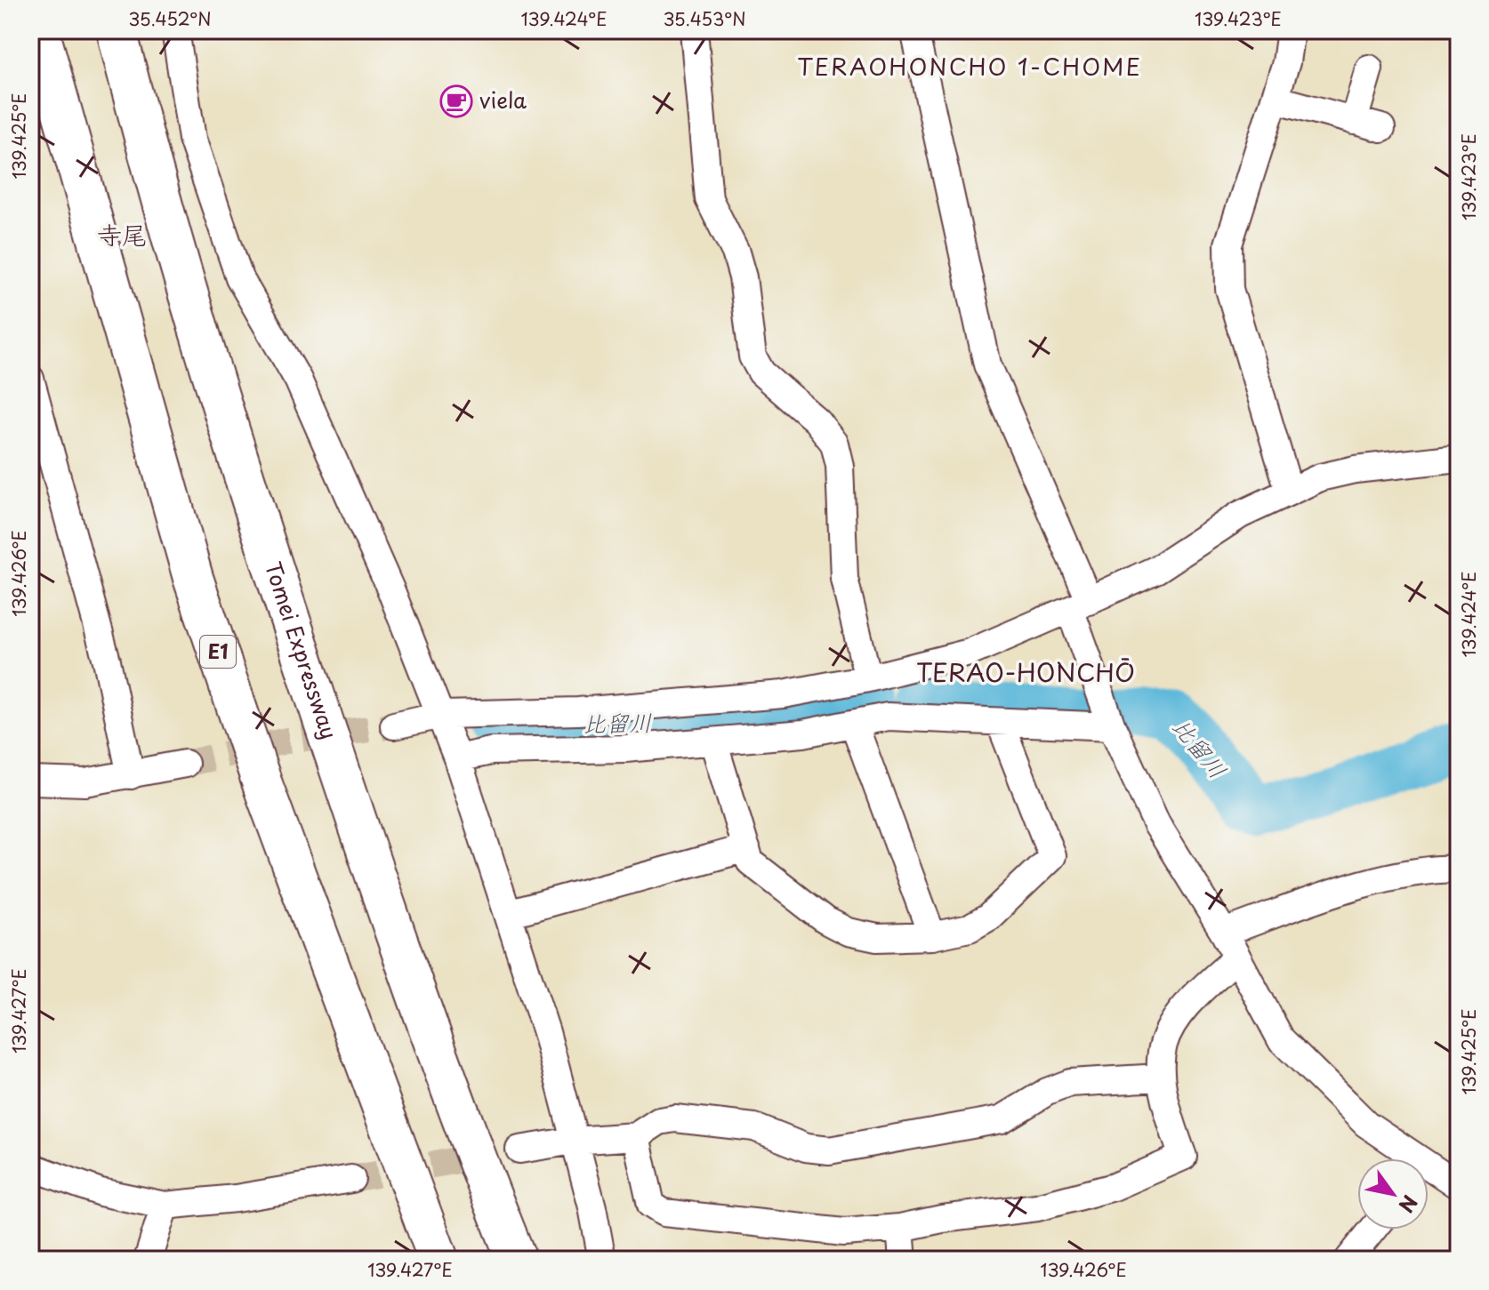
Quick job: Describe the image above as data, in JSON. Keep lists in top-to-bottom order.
{
  "streets": {
    "highway": ["Tomei Expressway", "E1"]
  },
  "districts": ["TERAOHONCHO 1-CHOME", "寺尾", "TERAO-HONCHŌ"],
  "water": ["比留川"],
  "places": {
    "cafe": ["viela"]
  },
  "north": "bottom right",
  "coordinates": [
    "35.452°N",
    "139.424°E",
    "35.453°N",
    "139.423°E",
    "139.425°E",
    "139.426°E",
    "139.427°E"
  ]
}
